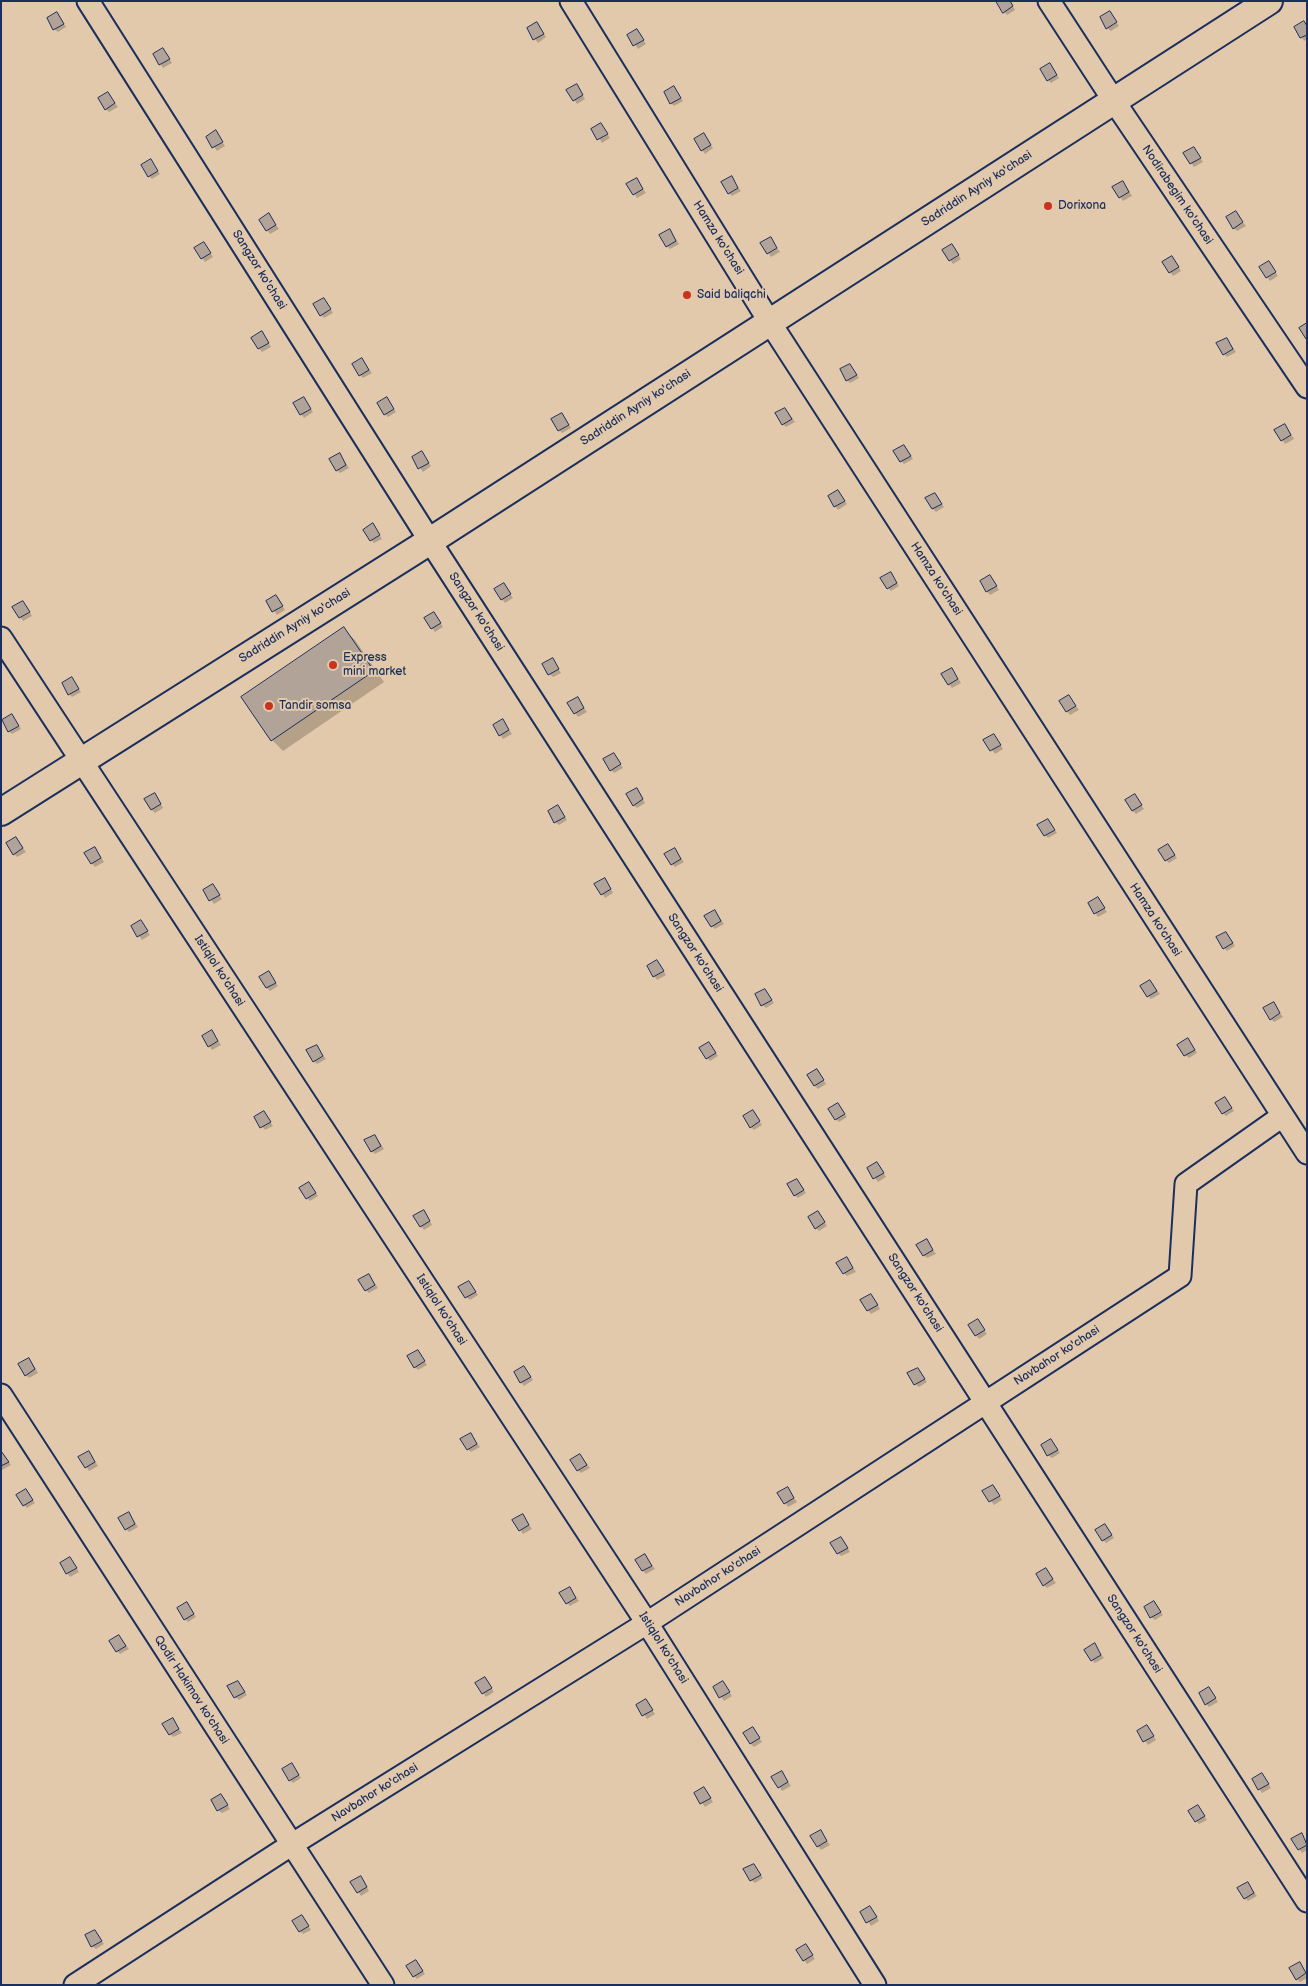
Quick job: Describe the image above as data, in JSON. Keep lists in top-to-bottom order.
{
  "streets": {
    "street": [
      "Sadriddin Ayniy ko'chasi",
      "Nodirabegim ko'chasi",
      "Hamza ko'chasi",
      "Sangzor ko'chasi",
      "Istiqlol ko'chasi",
      "Navbahor ko'chasi",
      "Qodir Hakimov ko'chasi"
    ]
  },
  "crossings": [
    ["Sadriddin Ayniy ko'chasi", "Nodirabegim ko'chasi"],
    ["Sadriddin Ayniy ko'chasi", "Hamza ko'chasi"],
    ["Sadriddin Ayniy ko'chasi", "Sangzor ko'chasi"],
    ["Sadriddin Ayniy ko'chasi", "Istiqlol ko'chasi"],
    ["Hamza ko'chasi", "Navbahor ko'chasi"],
    ["Sangzor ko'chasi", "Navbahor ko'chasi"],
    ["Istiqlol ko'chasi", "Navbahor ko'chasi"],
    ["Navbahor ko'chasi", "Qodir Hakimov ko'chasi"]
  ],
  "places": [
    "Dorixona",
    "Said baliqchi",
    "Express mini market",
    "Tandir somsa"
  ]
}
